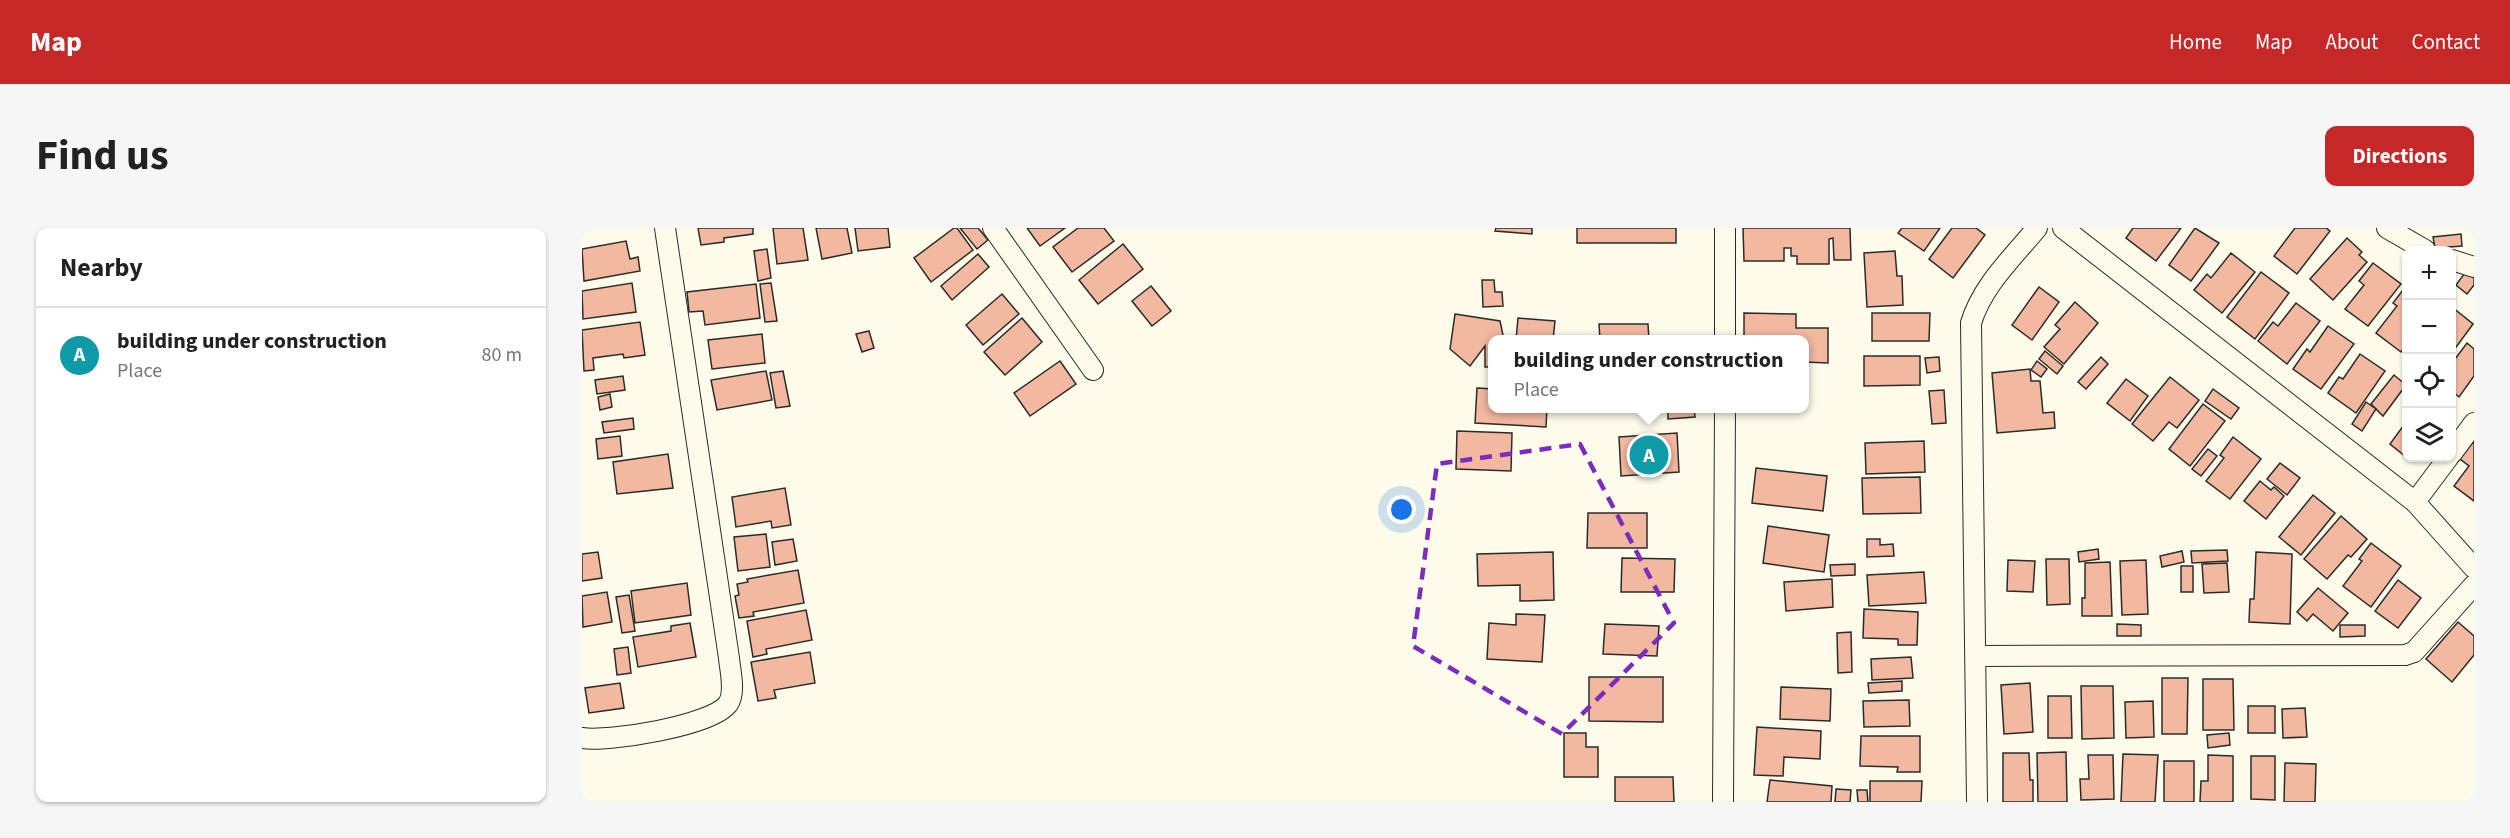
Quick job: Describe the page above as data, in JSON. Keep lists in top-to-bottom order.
{
  "page": {
    "header": "Map",
    "nav": [
      "Home",
      "Map",
      "About",
      "Contact"
    ],
    "title": "Find us",
    "buttons": "Directions",
    "heading": "Nearby",
    "map_buttons": ["+", "−"],
    "list": [
      {
        "mark": "A",
        "name": "building under construction",
        "note": "Place",
        "value": "80 m"
      }
    ],
    "popup": ["building under construction", "Place"],
    "pins": "A"
  }
}
